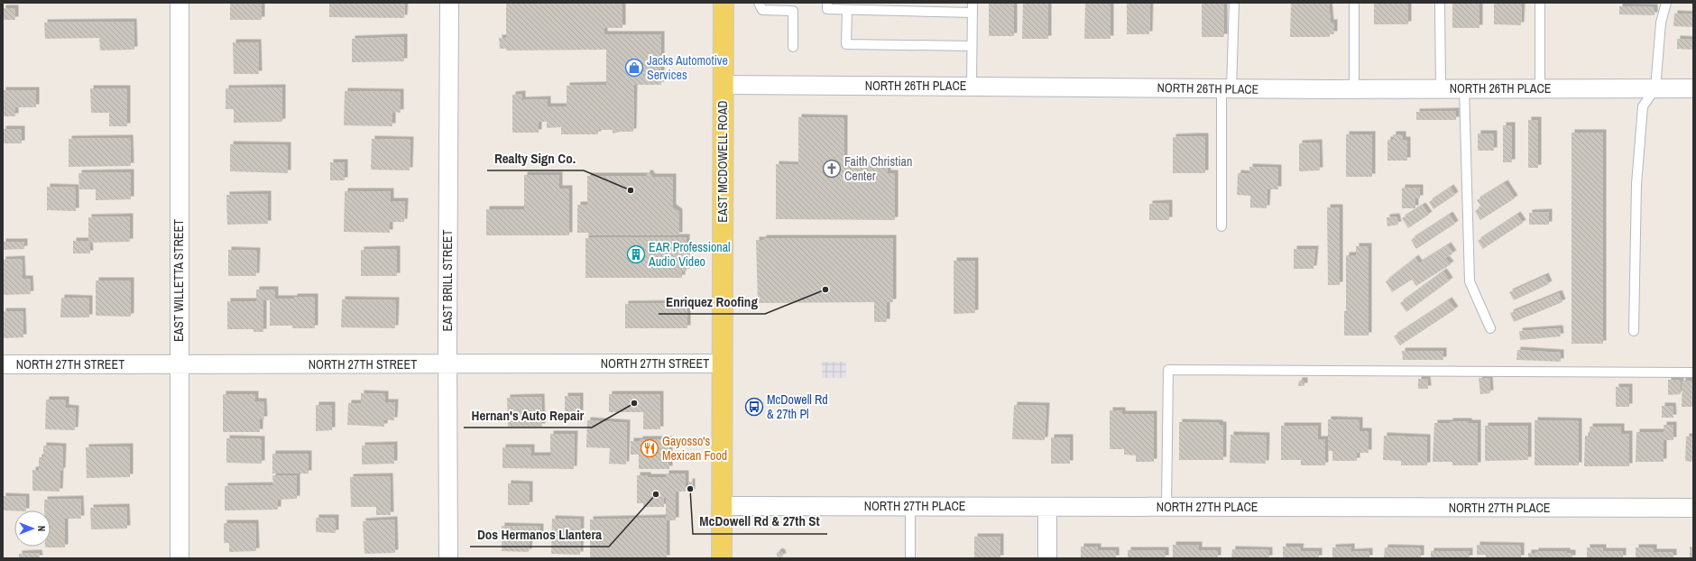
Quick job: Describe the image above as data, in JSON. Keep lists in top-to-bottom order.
{
  "streets": {
    "main road": ["EAST MCDOWELL ROAD"],
    "street": [
      "NORTH 26TH PLACE",
      "EAST WILLETTA STREET",
      "EAST BRILL STREET",
      "NORTH 27TH STREET",
      "NORTH 27TH PLACE"
    ]
  },
  "crossings": [
    ["NORTH 26TH PLACE", "EAST MCDOWELL ROAD"],
    ["EAST MCDOWELL ROAD", "NORTH 27TH STREET"],
    ["EAST MCDOWELL ROAD", "NORTH 27TH PLACE"],
    ["EAST WILLETTA STREET", "NORTH 27TH STREET"],
    ["EAST BRILL STREET", "NORTH 27TH STREET"]
  ],
  "places": {
    "shop": ["Jacks Automotive Services"],
    "church": ["Faith Christian Center"],
    "other": [
      "Realty Sign Co.",
      "Enriquez Roofing",
      "Hernan's Auto Repair",
      "McDowell Rd & 27th St",
      "Dos Hermanos Llantera"
    ],
    "building": ["EAR Professional Audio Video"],
    "bus stop": ["McDowell Rd & 27th Pl"],
    "restaurant": ["Gayosso's Mexican Food"]
  },
  "north": "right"
}
